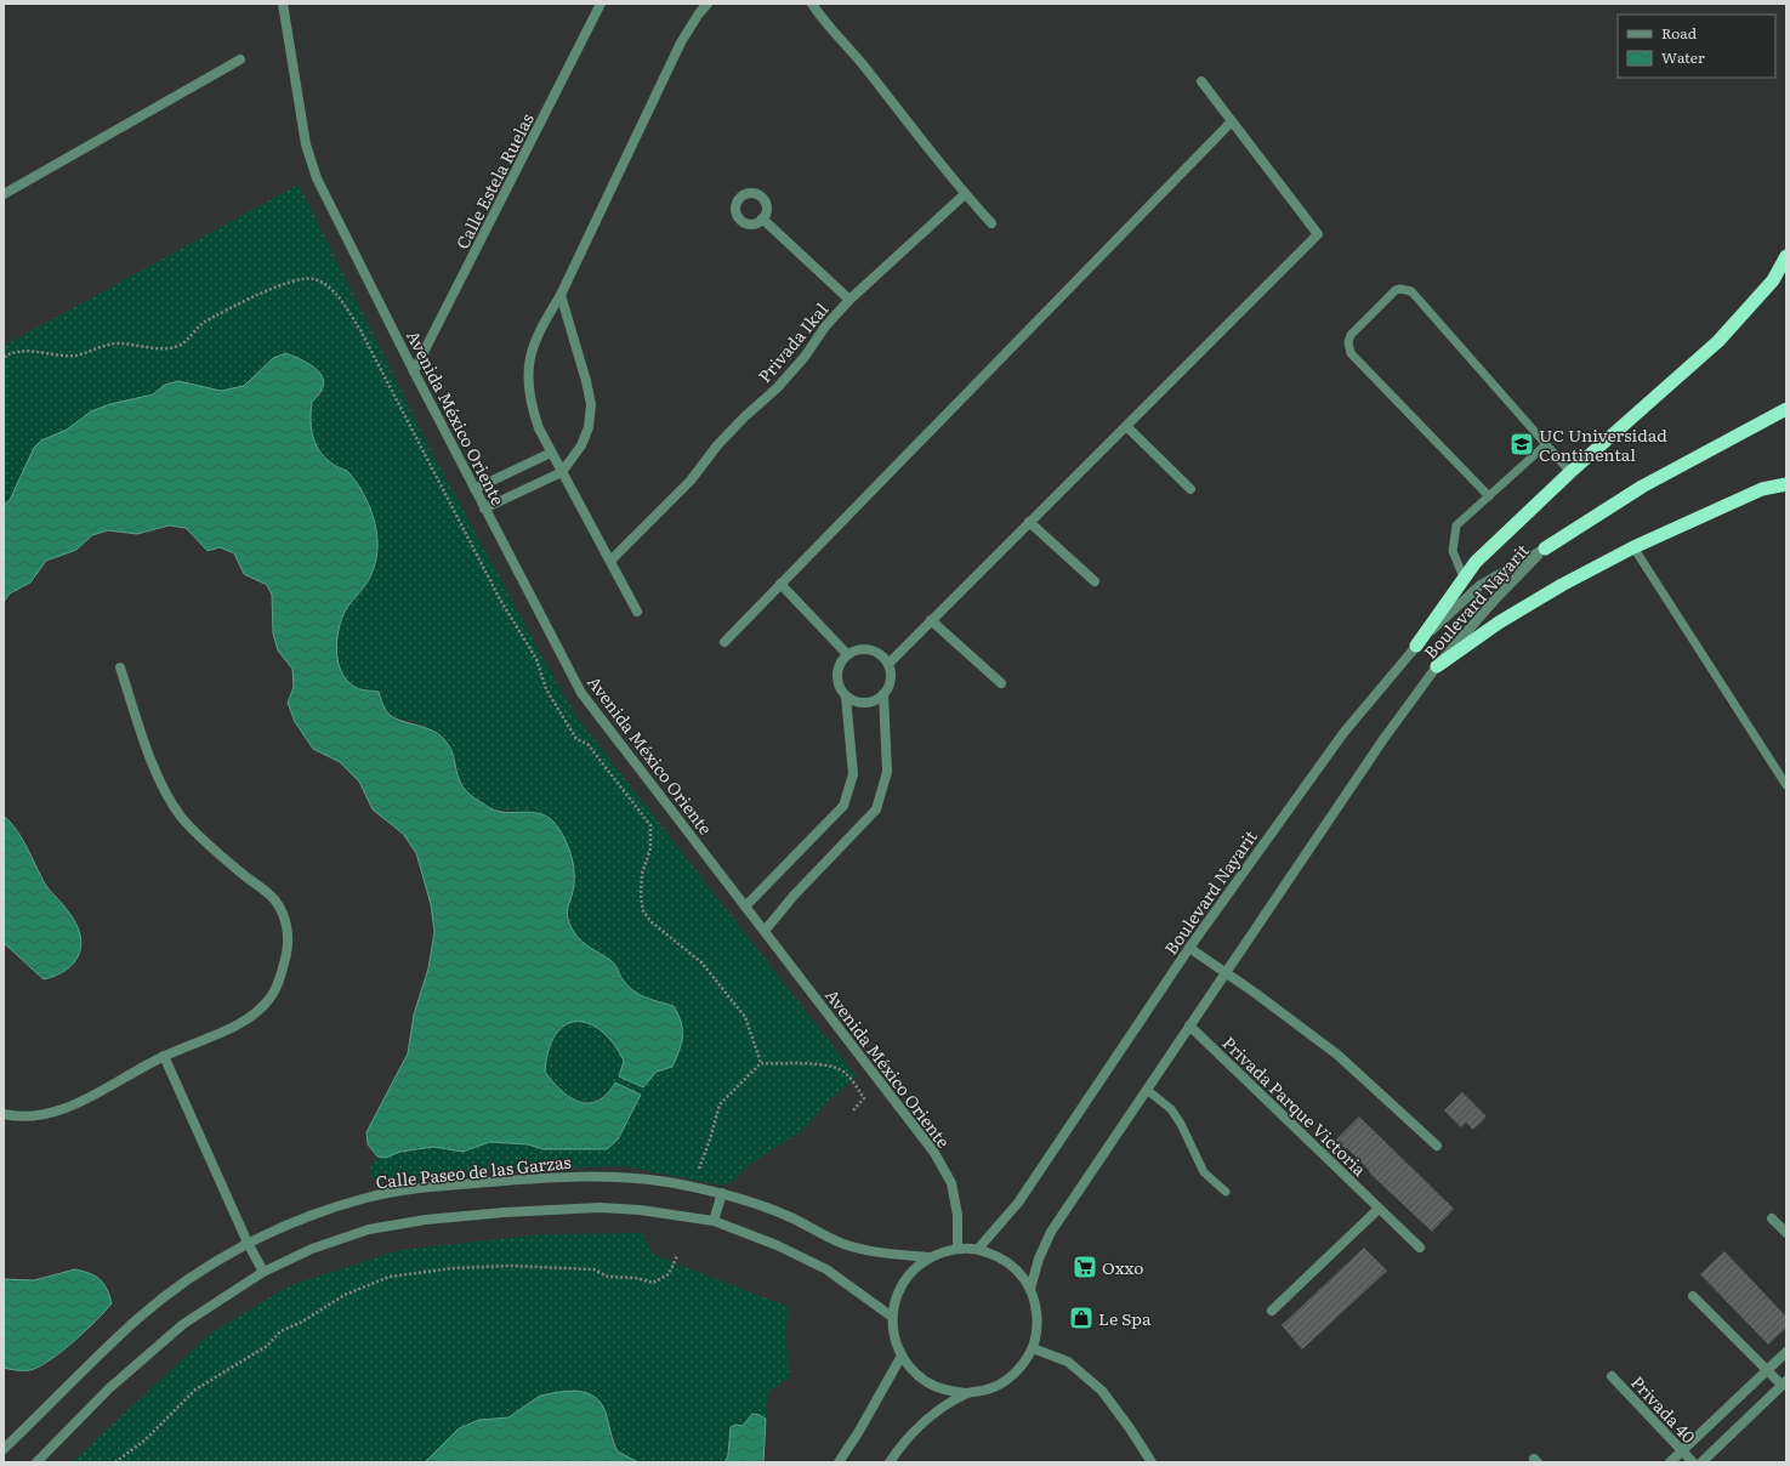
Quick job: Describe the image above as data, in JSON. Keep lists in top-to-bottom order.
{
  "streets": {
    "street": [
      "Calle Estela Ruelas",
      "Privada Ikal",
      "Avenida México Oriente",
      "Boulevard Nayarit",
      "Privada Parque Victoria",
      "Calle Paseo de las Garzas",
      "Privada 40"
    ]
  },
  "crossings": [
    ["Calle Estela Ruelas", "Avenida México Oriente"],
    ["Avenida México Oriente", "Boulevard Nayarit"],
    ["Avenida México Oriente", "Calle Paseo de las Garzas"],
    ["Boulevard Nayarit", "Privada Parque Victoria"],
    ["Boulevard Nayarit", "Calle Paseo de las Garzas"]
  ],
  "places": {
    "school or university": ["UC Universidad Continental"],
    "supermarket": ["Oxxo"],
    "shop": ["Le Spa"]
  },
  "legend": ["Road", "Water"]
}
